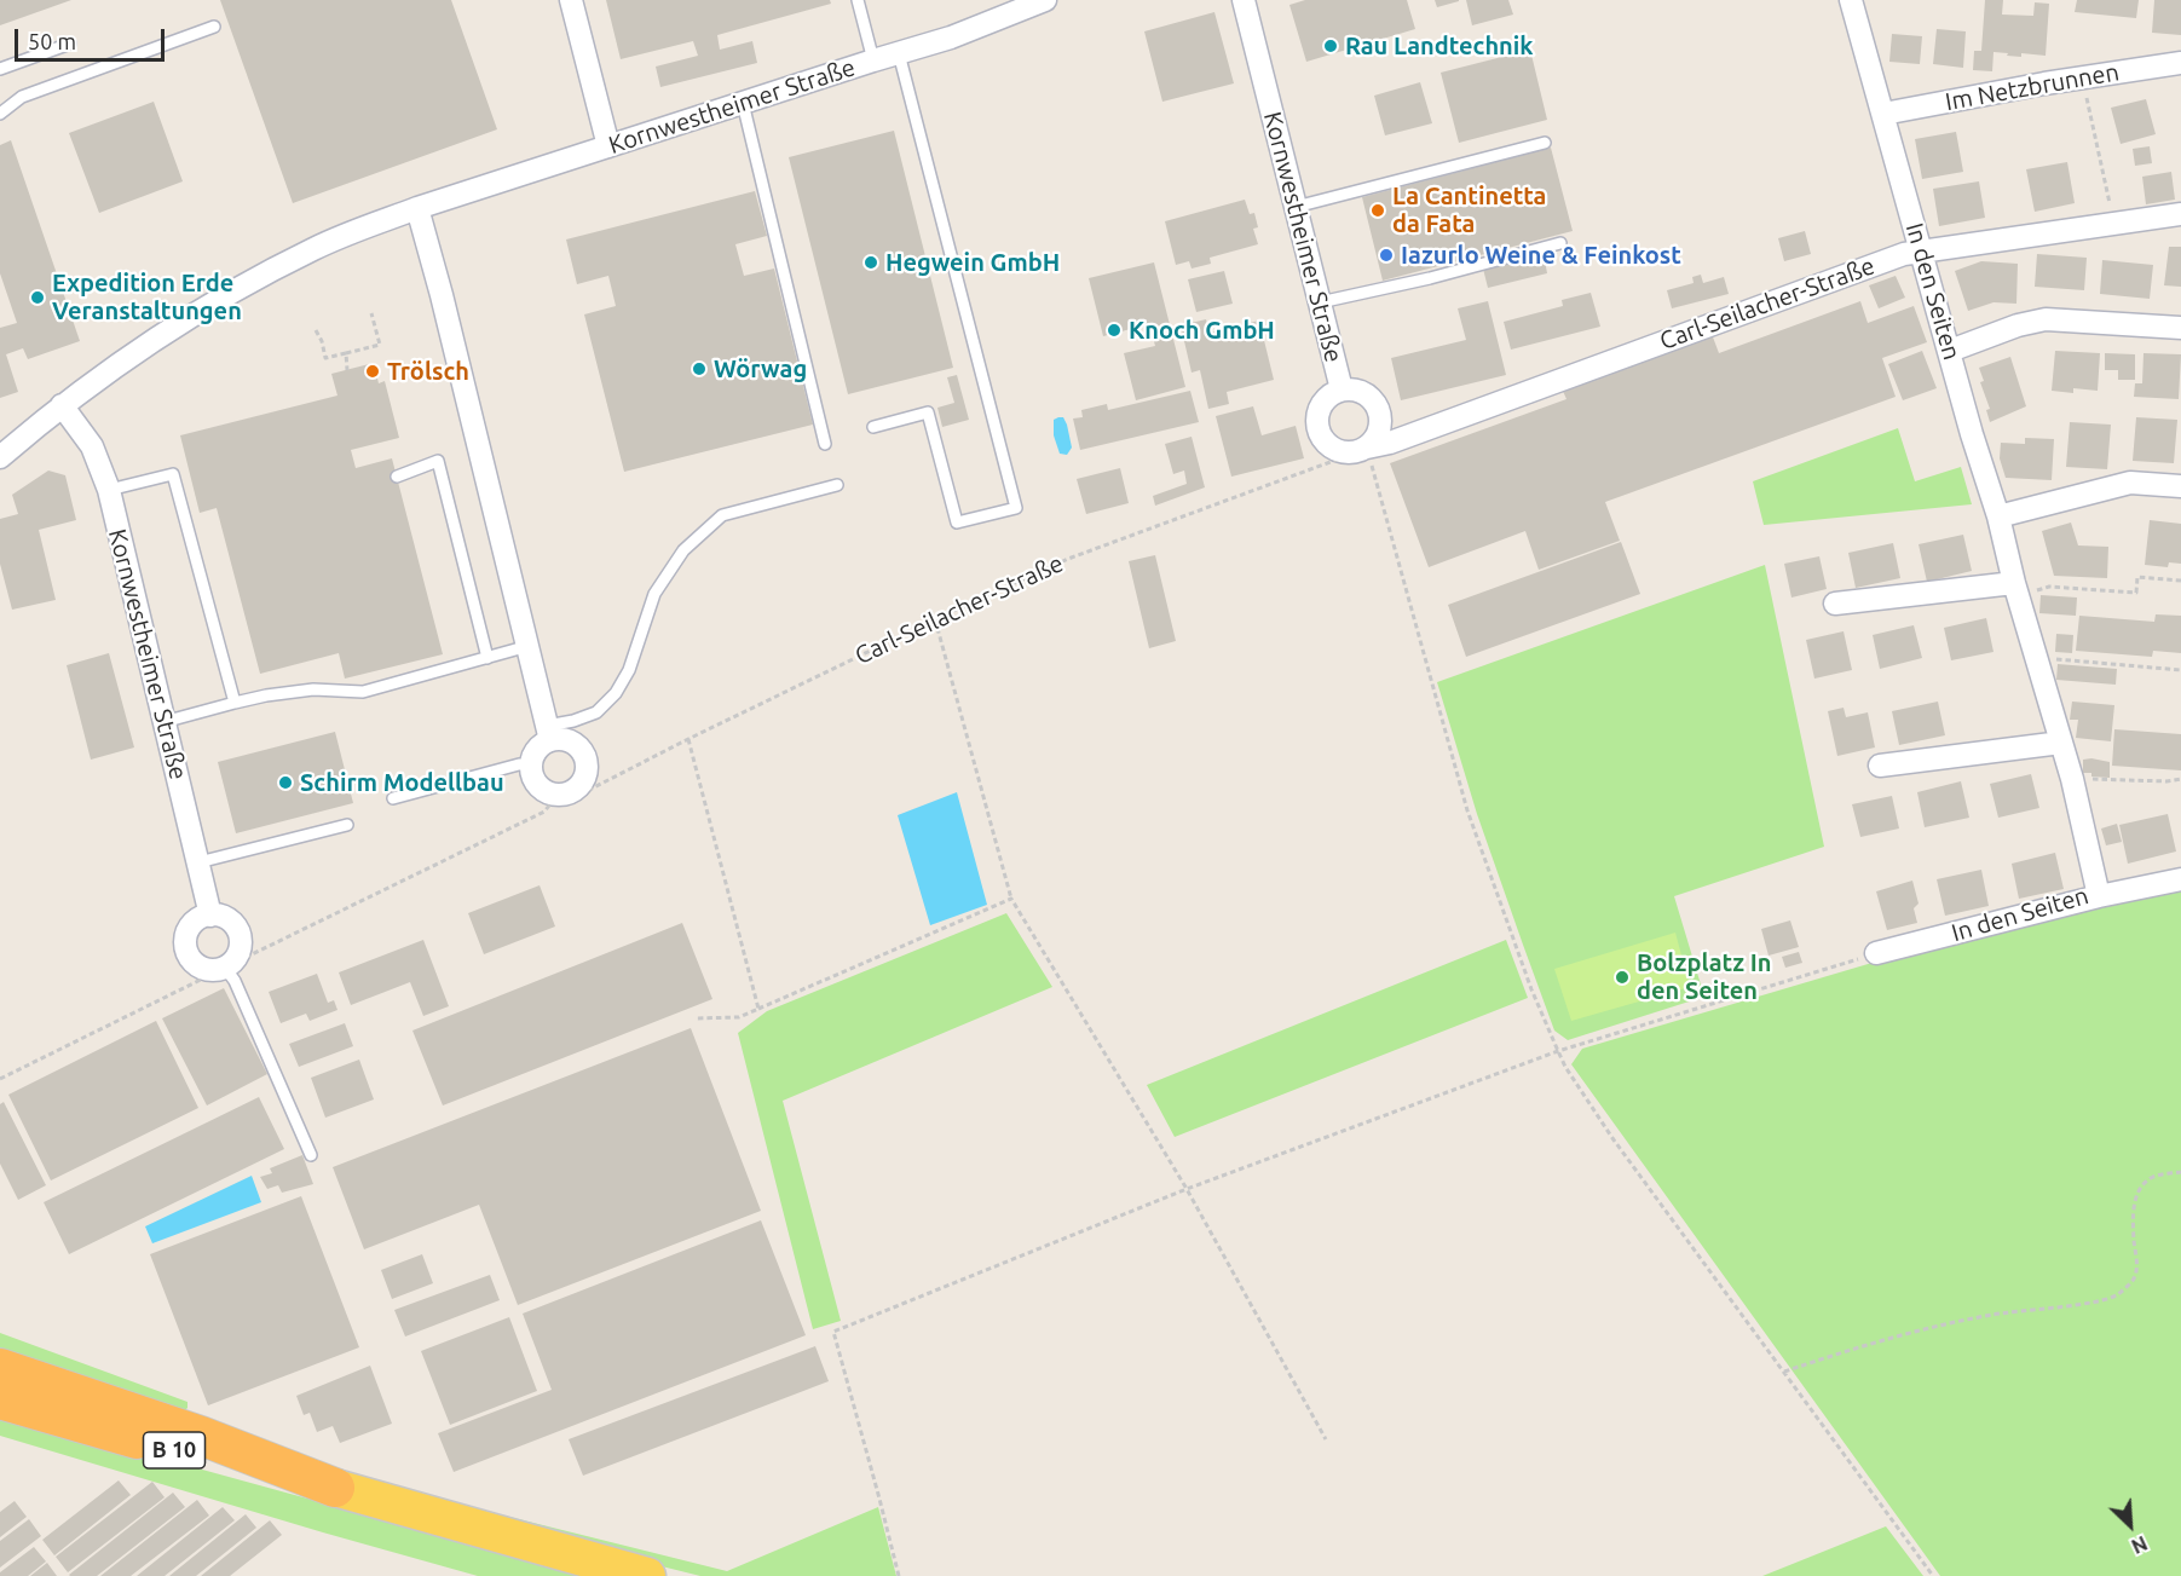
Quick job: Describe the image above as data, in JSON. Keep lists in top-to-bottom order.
{
  "streets": {
    "highway": ["B 10"],
    "street": [
      "Im Netzbrunnen",
      "Kornwestheimer Straße",
      "In den Seiten",
      "Carl-Seilacher-Straße"
    ]
  },
  "crossings": [
    ["Im Netzbrunnen", "In den Seiten"],
    ["Kornwestheimer Straße", "Carl-Seilacher-Straße"],
    ["In den Seiten", "Carl-Seilacher-Straße"]
  ],
  "places": [
    "Rau Landtechnik",
    "La Cantinetta da Fata",
    "Iazurlo Weine & Feinkost",
    "Hegwein GmbH",
    "Expedition Erde Veranstaltungen",
    "Knoch GmbH",
    "Wörwag",
    "Trölsch",
    "Schirm Modellbau",
    "Bolzplatz In den Seiten"
  ],
  "scale_bar": "50 m",
  "north": "bottom right"
}
